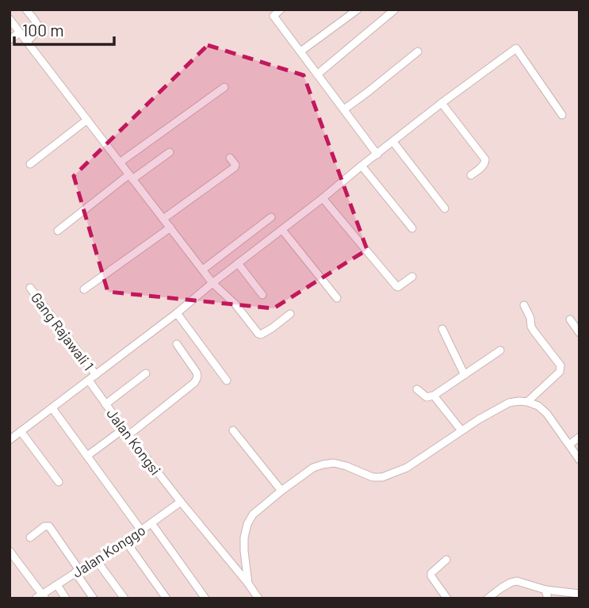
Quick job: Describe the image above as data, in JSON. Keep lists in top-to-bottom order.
{
  "streets": {
    "street": ["Gang Rajawali 1", "Jalan Kongsi", "Jalan Konggo"]
  },
  "crossings": [
    ["Jalan Kongsi", "Jalan Konggo"]
  ],
  "scale_bar": "100 m"
}
